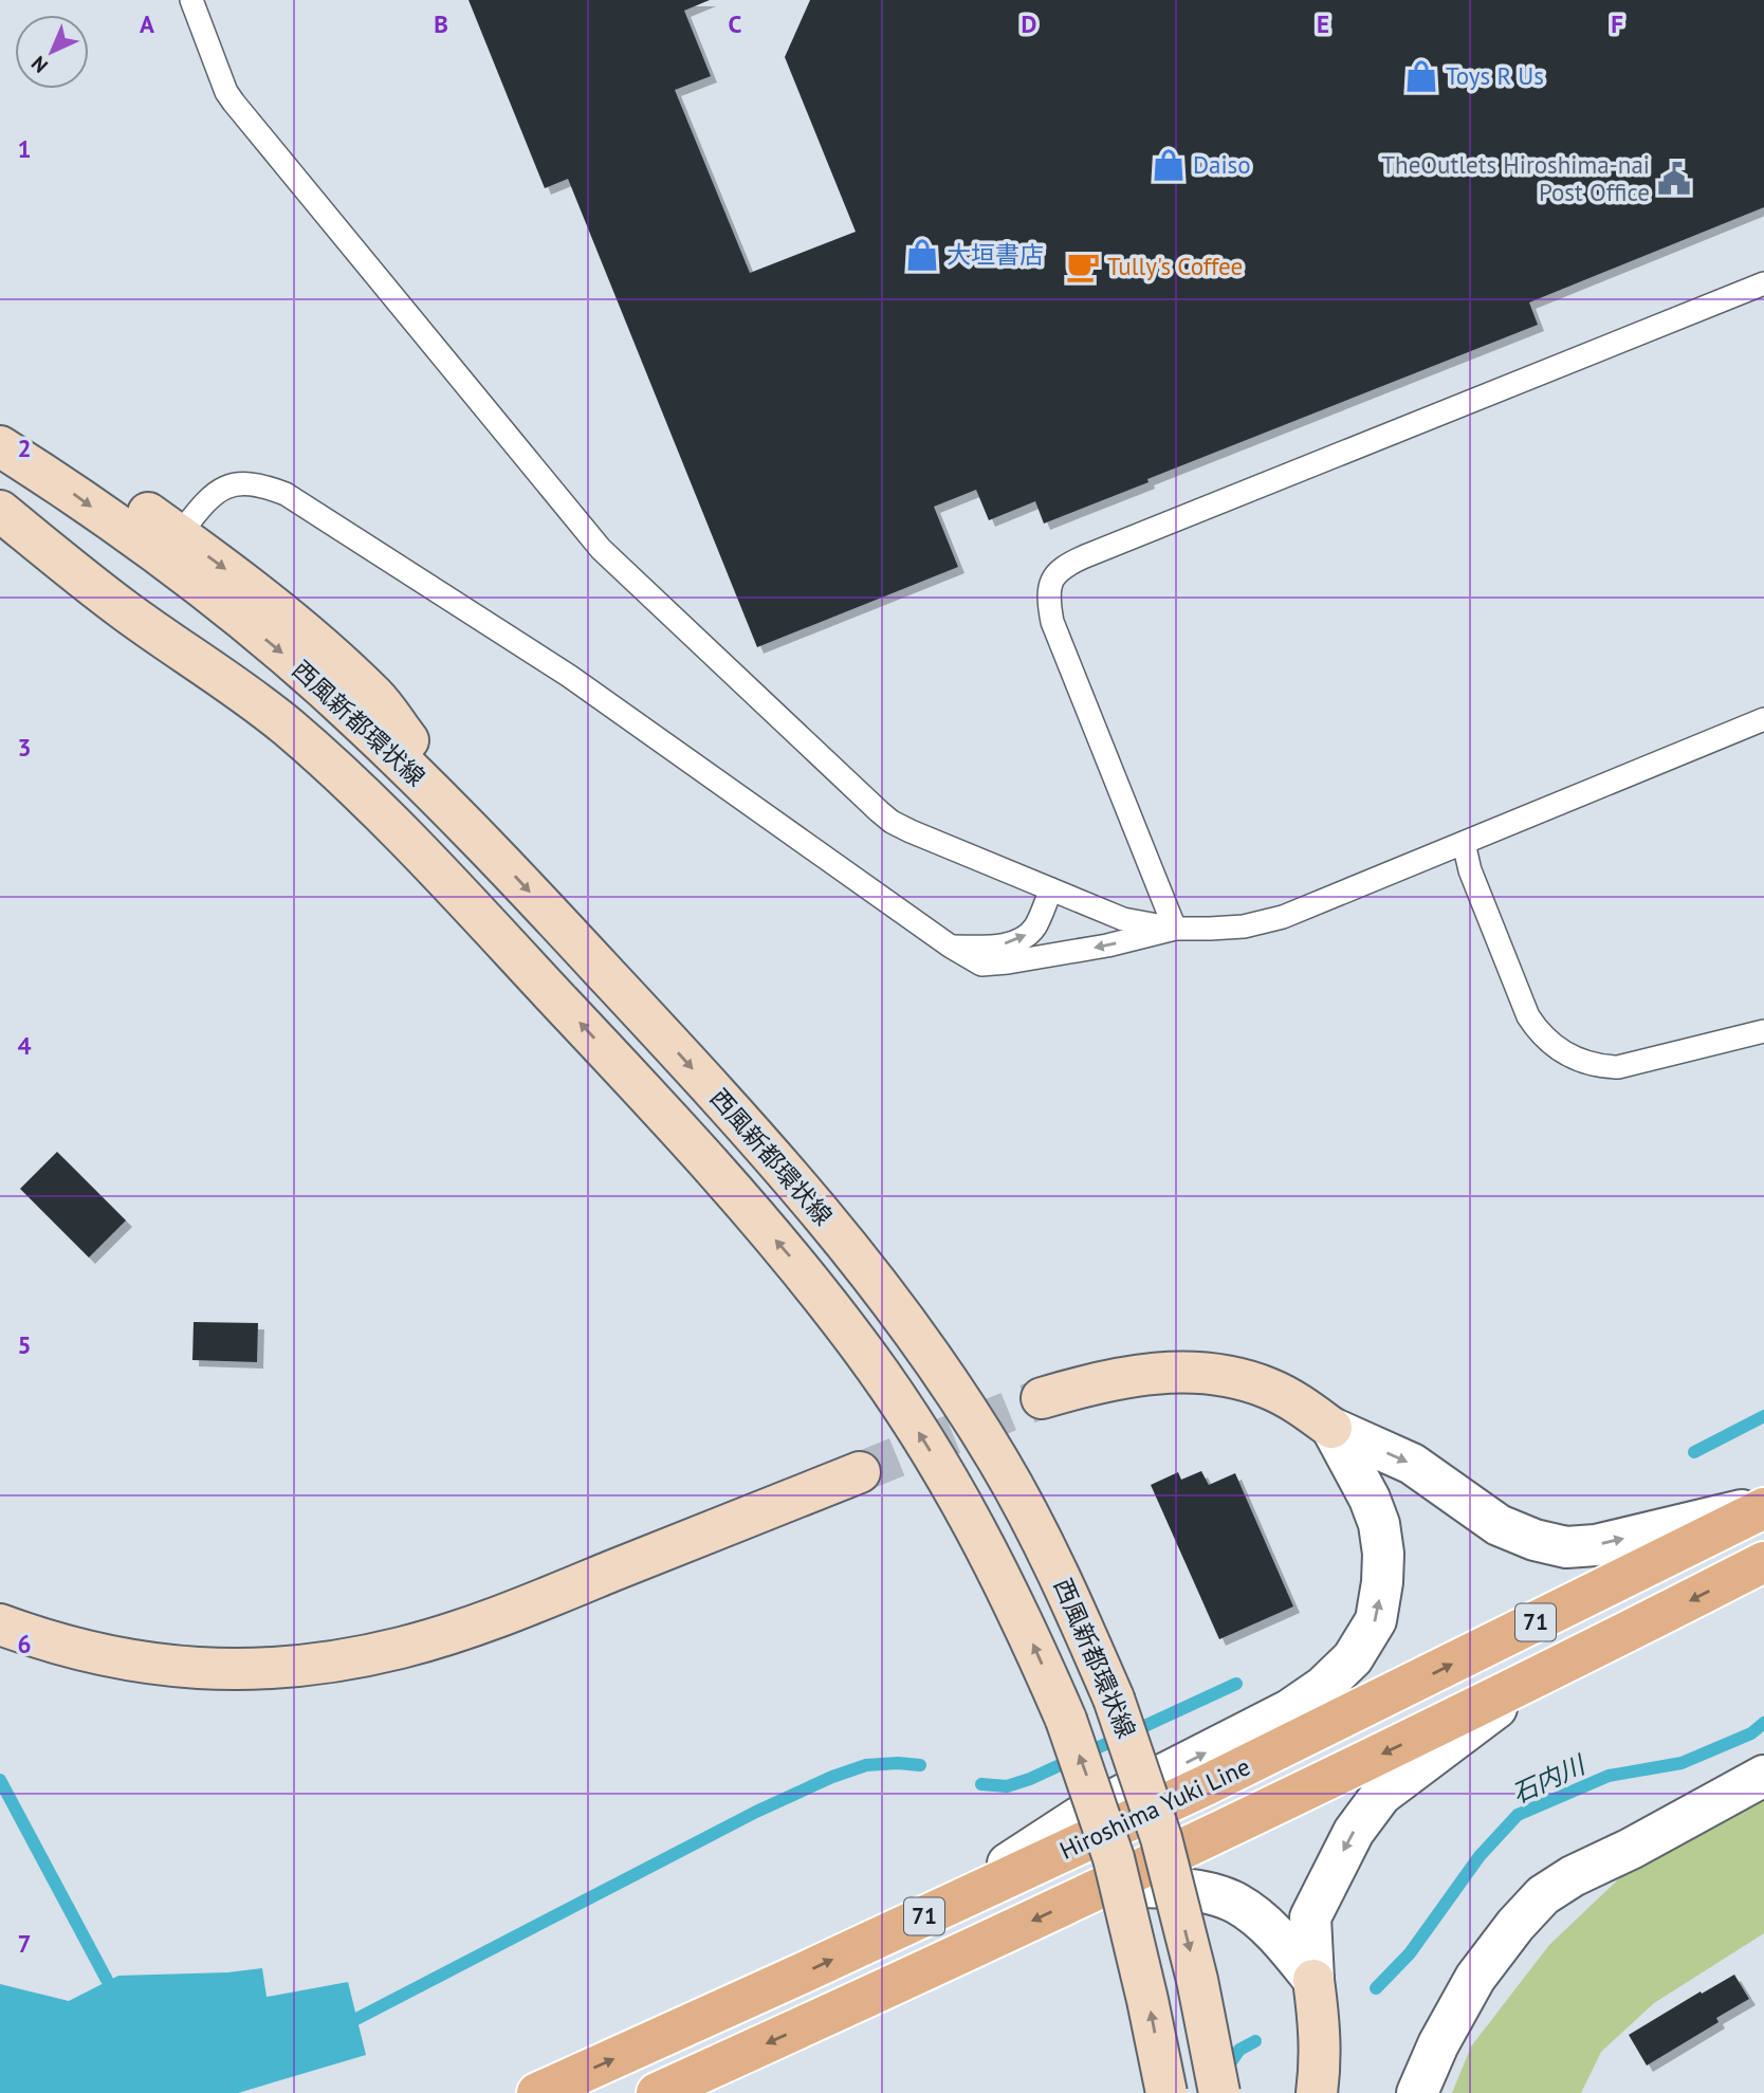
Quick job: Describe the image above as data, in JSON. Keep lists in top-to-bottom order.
{
  "streets": {
    "main road": ["71", "Hiroshima Yuki Line"],
    "street": ["西風新都環状線"]
  },
  "water": ["石内川"],
  "places": {
    "shop": ["Toys R Us", "Daiso", "大垣書店"],
    "public building": ["TheOutlets Hiroshima-nai Post Office"],
    "cafe": ["Tully's Coffee"]
  },
  "north": "bottom left",
  "grid": {
    "columns": [
      "A",
      "B",
      "C",
      "D",
      "E",
      "F"
    ],
    "rows": [
      "1",
      "2",
      "3",
      "4",
      "5",
      "6",
      "7"
    ]
  }
}
